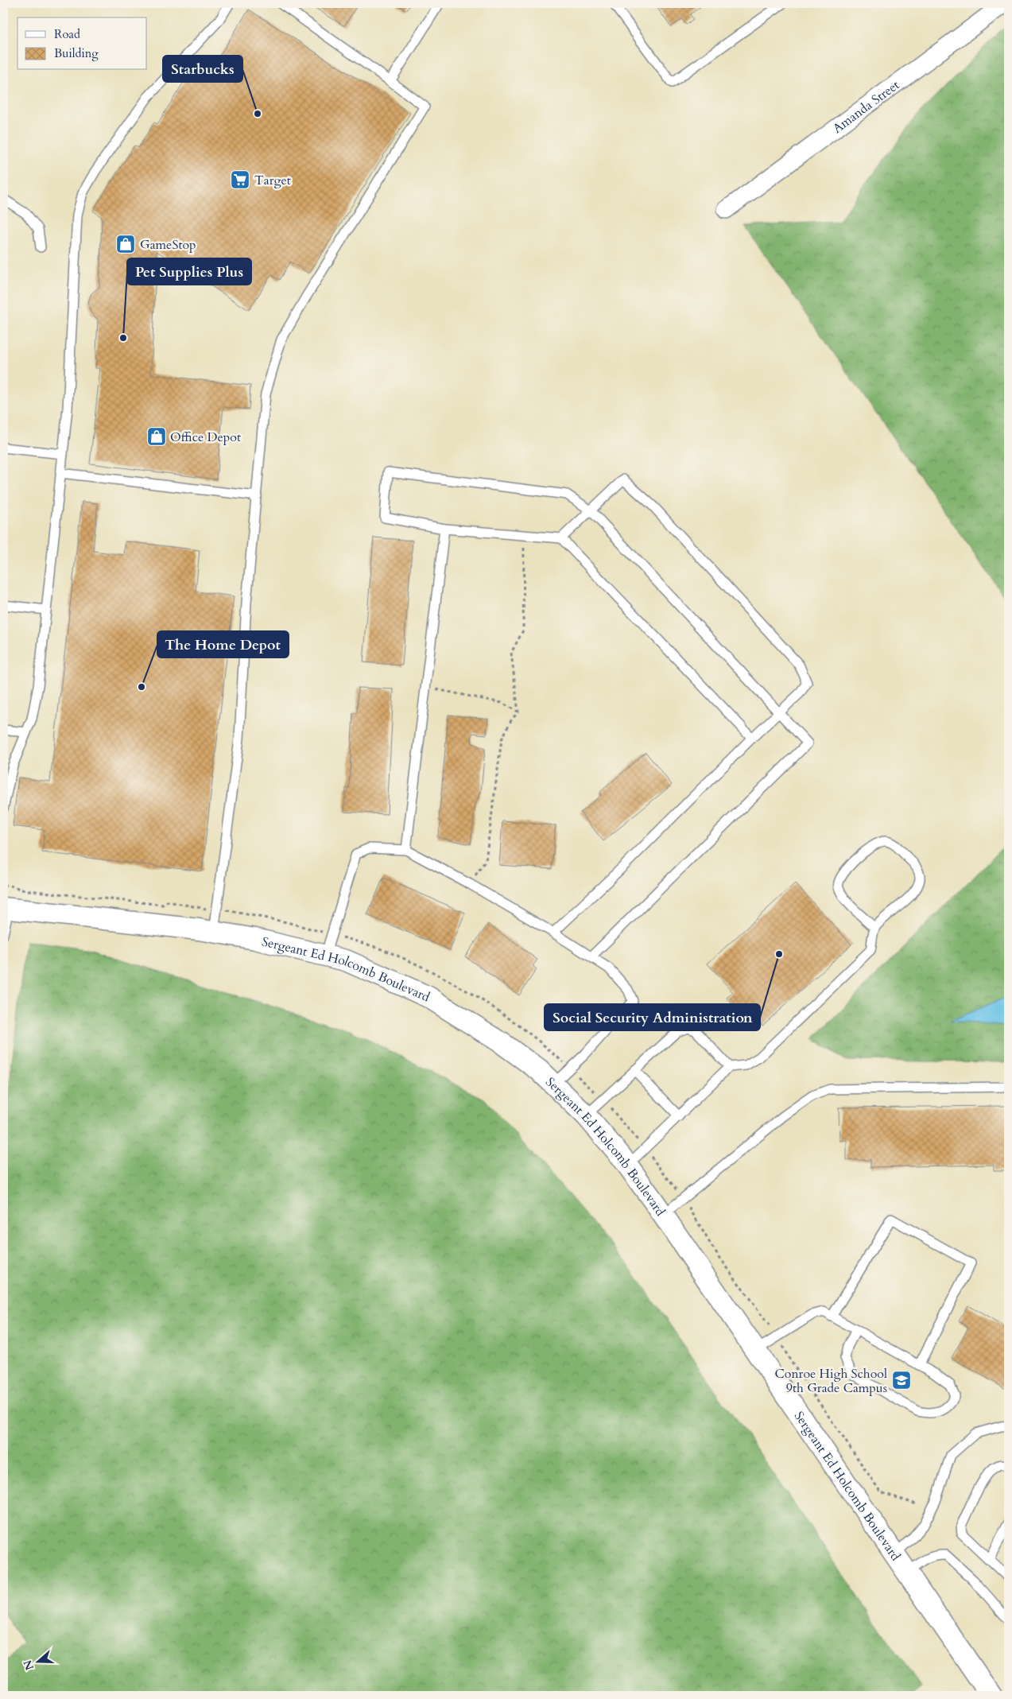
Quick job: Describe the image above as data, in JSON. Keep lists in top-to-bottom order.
{
  "streets": {
    "street": ["Amanda Street", "Sergeant Ed Holcomb Boulevard"]
  },
  "places": {
    "other": [
      "Starbucks",
      "Pet Supplies Plus",
      "The Home Depot",
      "Social Security Administration"
    ],
    "supermarket": ["Target"],
    "shop": ["GameStop", "Office Depot"],
    "school or university": ["Conroe High School 9th Grade Campus"]
  },
  "legend": ["Road", "Building"],
  "north": "left"
}
